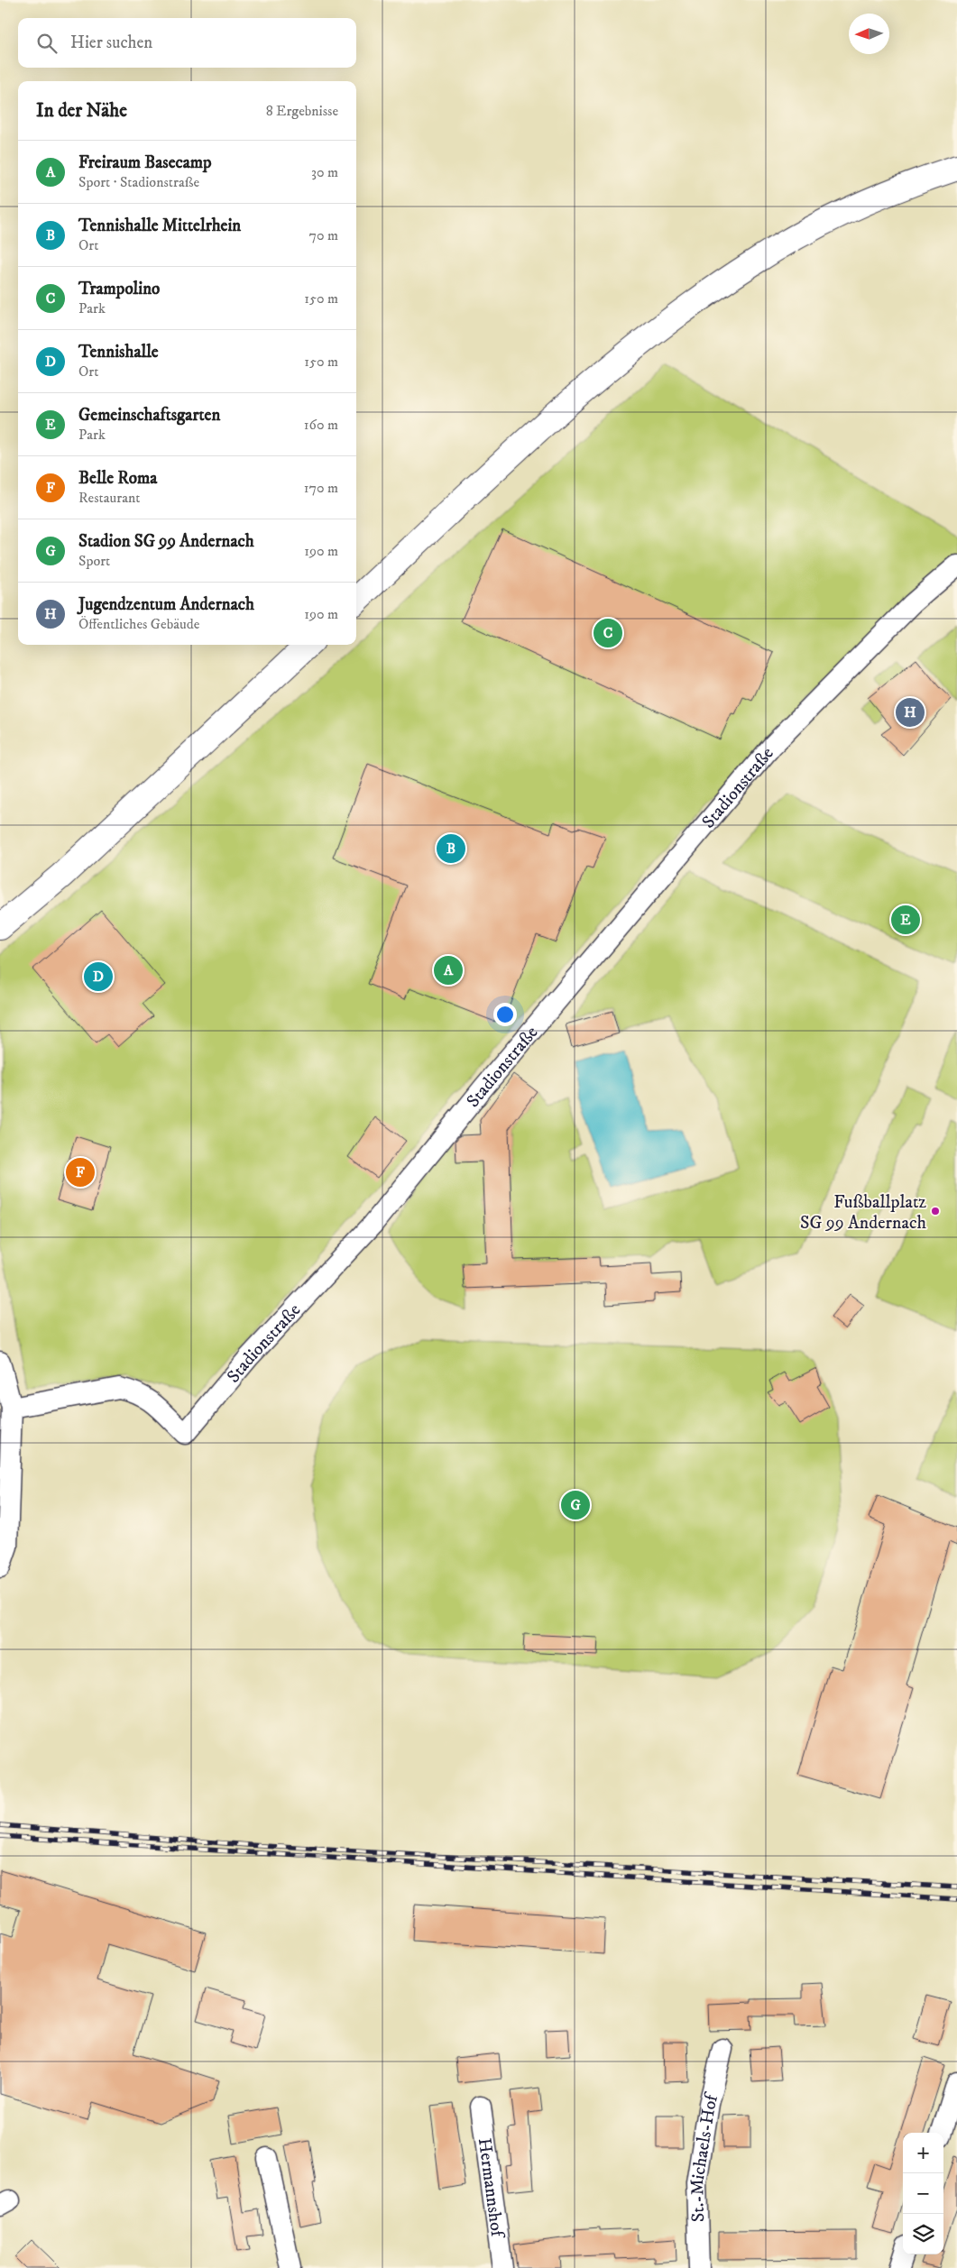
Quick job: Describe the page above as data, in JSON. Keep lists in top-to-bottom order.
{
  "streets": {
    "street": ["Stadionstraße", "St.-Michaels-Hof", "Hermannshof"]
  },
  "places": ["Fußballplatz SG 99 Andernach"],
  "north": "left",
  "page": {
    "search": "Hier suchen",
    "heading": ["In der Nähe", "8 Ergebnisse"],
    "list": [
      {
        "mark": "A",
        "name": "Freiraum Basecamp",
        "note": "Sport · Stadionstraße",
        "value": "30 m"
      },
      {
        "mark": "B",
        "name": "Tennishalle Mittelrhein",
        "note": "Ort",
        "value": "70 m"
      },
      {
        "mark": "C",
        "name": "Trampolino",
        "note": "Park",
        "value": "150 m"
      },
      {
        "mark": "D",
        "name": "Tennishalle",
        "note": "Ort",
        "value": "150 m"
      },
      {
        "mark": "E",
        "name": "Gemeinschaftsgarten",
        "note": "Park",
        "value": "160 m"
      },
      {
        "mark": "F",
        "name": "Belle Roma",
        "note": "Restaurant",
        "value": "170 m"
      },
      {
        "mark": "G",
        "name": "Stadion SG 99 Andernach",
        "note": "Sport",
        "value": "190 m"
      },
      {
        "mark": "H",
        "name": "Jugendzentum Andernach",
        "note": "Öffentliches Gebäude",
        "value": "190 m"
      }
    ],
    "pins": [
      "C",
      "H",
      "B",
      "E",
      "A",
      "D",
      "F",
      "G"
    ],
    "map_buttons": ["+", "−"]
  }
}
